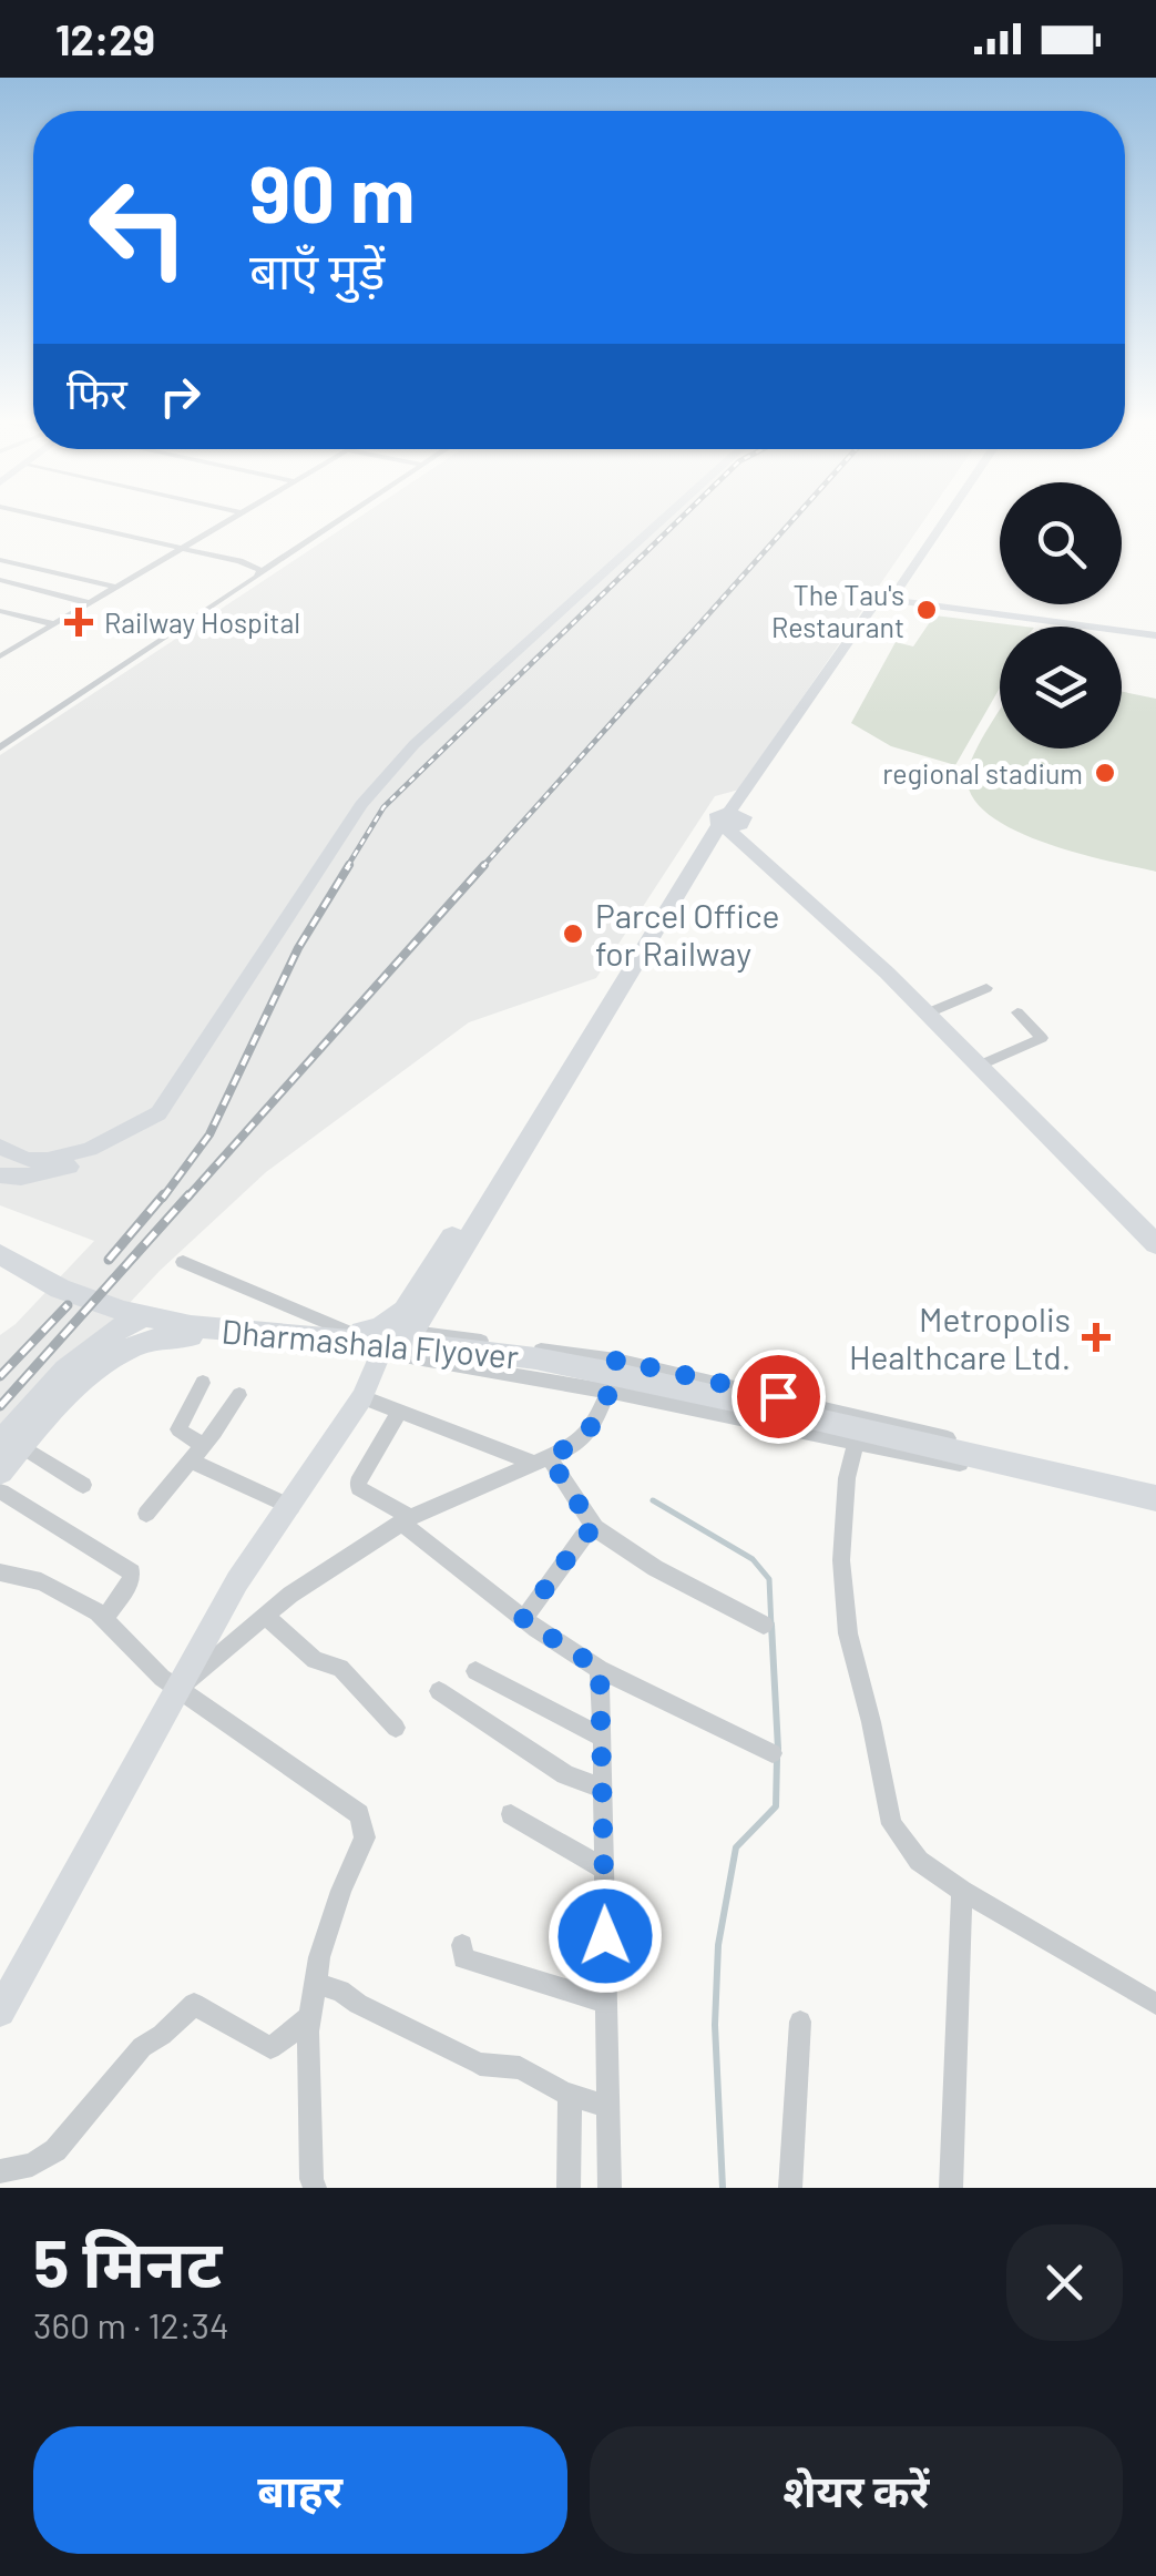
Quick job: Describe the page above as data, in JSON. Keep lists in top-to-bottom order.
{
  "streets": {
    "main road": ["Dharmashala Flyover"]
  },
  "places": {
    "other": ["The Tau's Restaurant", "regional stadium", "Parcel Office for Railway"],
    "health": ["Railway Hospital", "Metropolis Healthcare Ltd."]
  },
  "page": {
    "status": "12:29",
    "turn": ["90 m", "बाएँ मुड़ें"],
    "then": "फिर",
    "heading": ["5 मिनट", "360 m · 12:34"],
    "buttons": ["बाहर", "शेयर करें"]
  }
}
